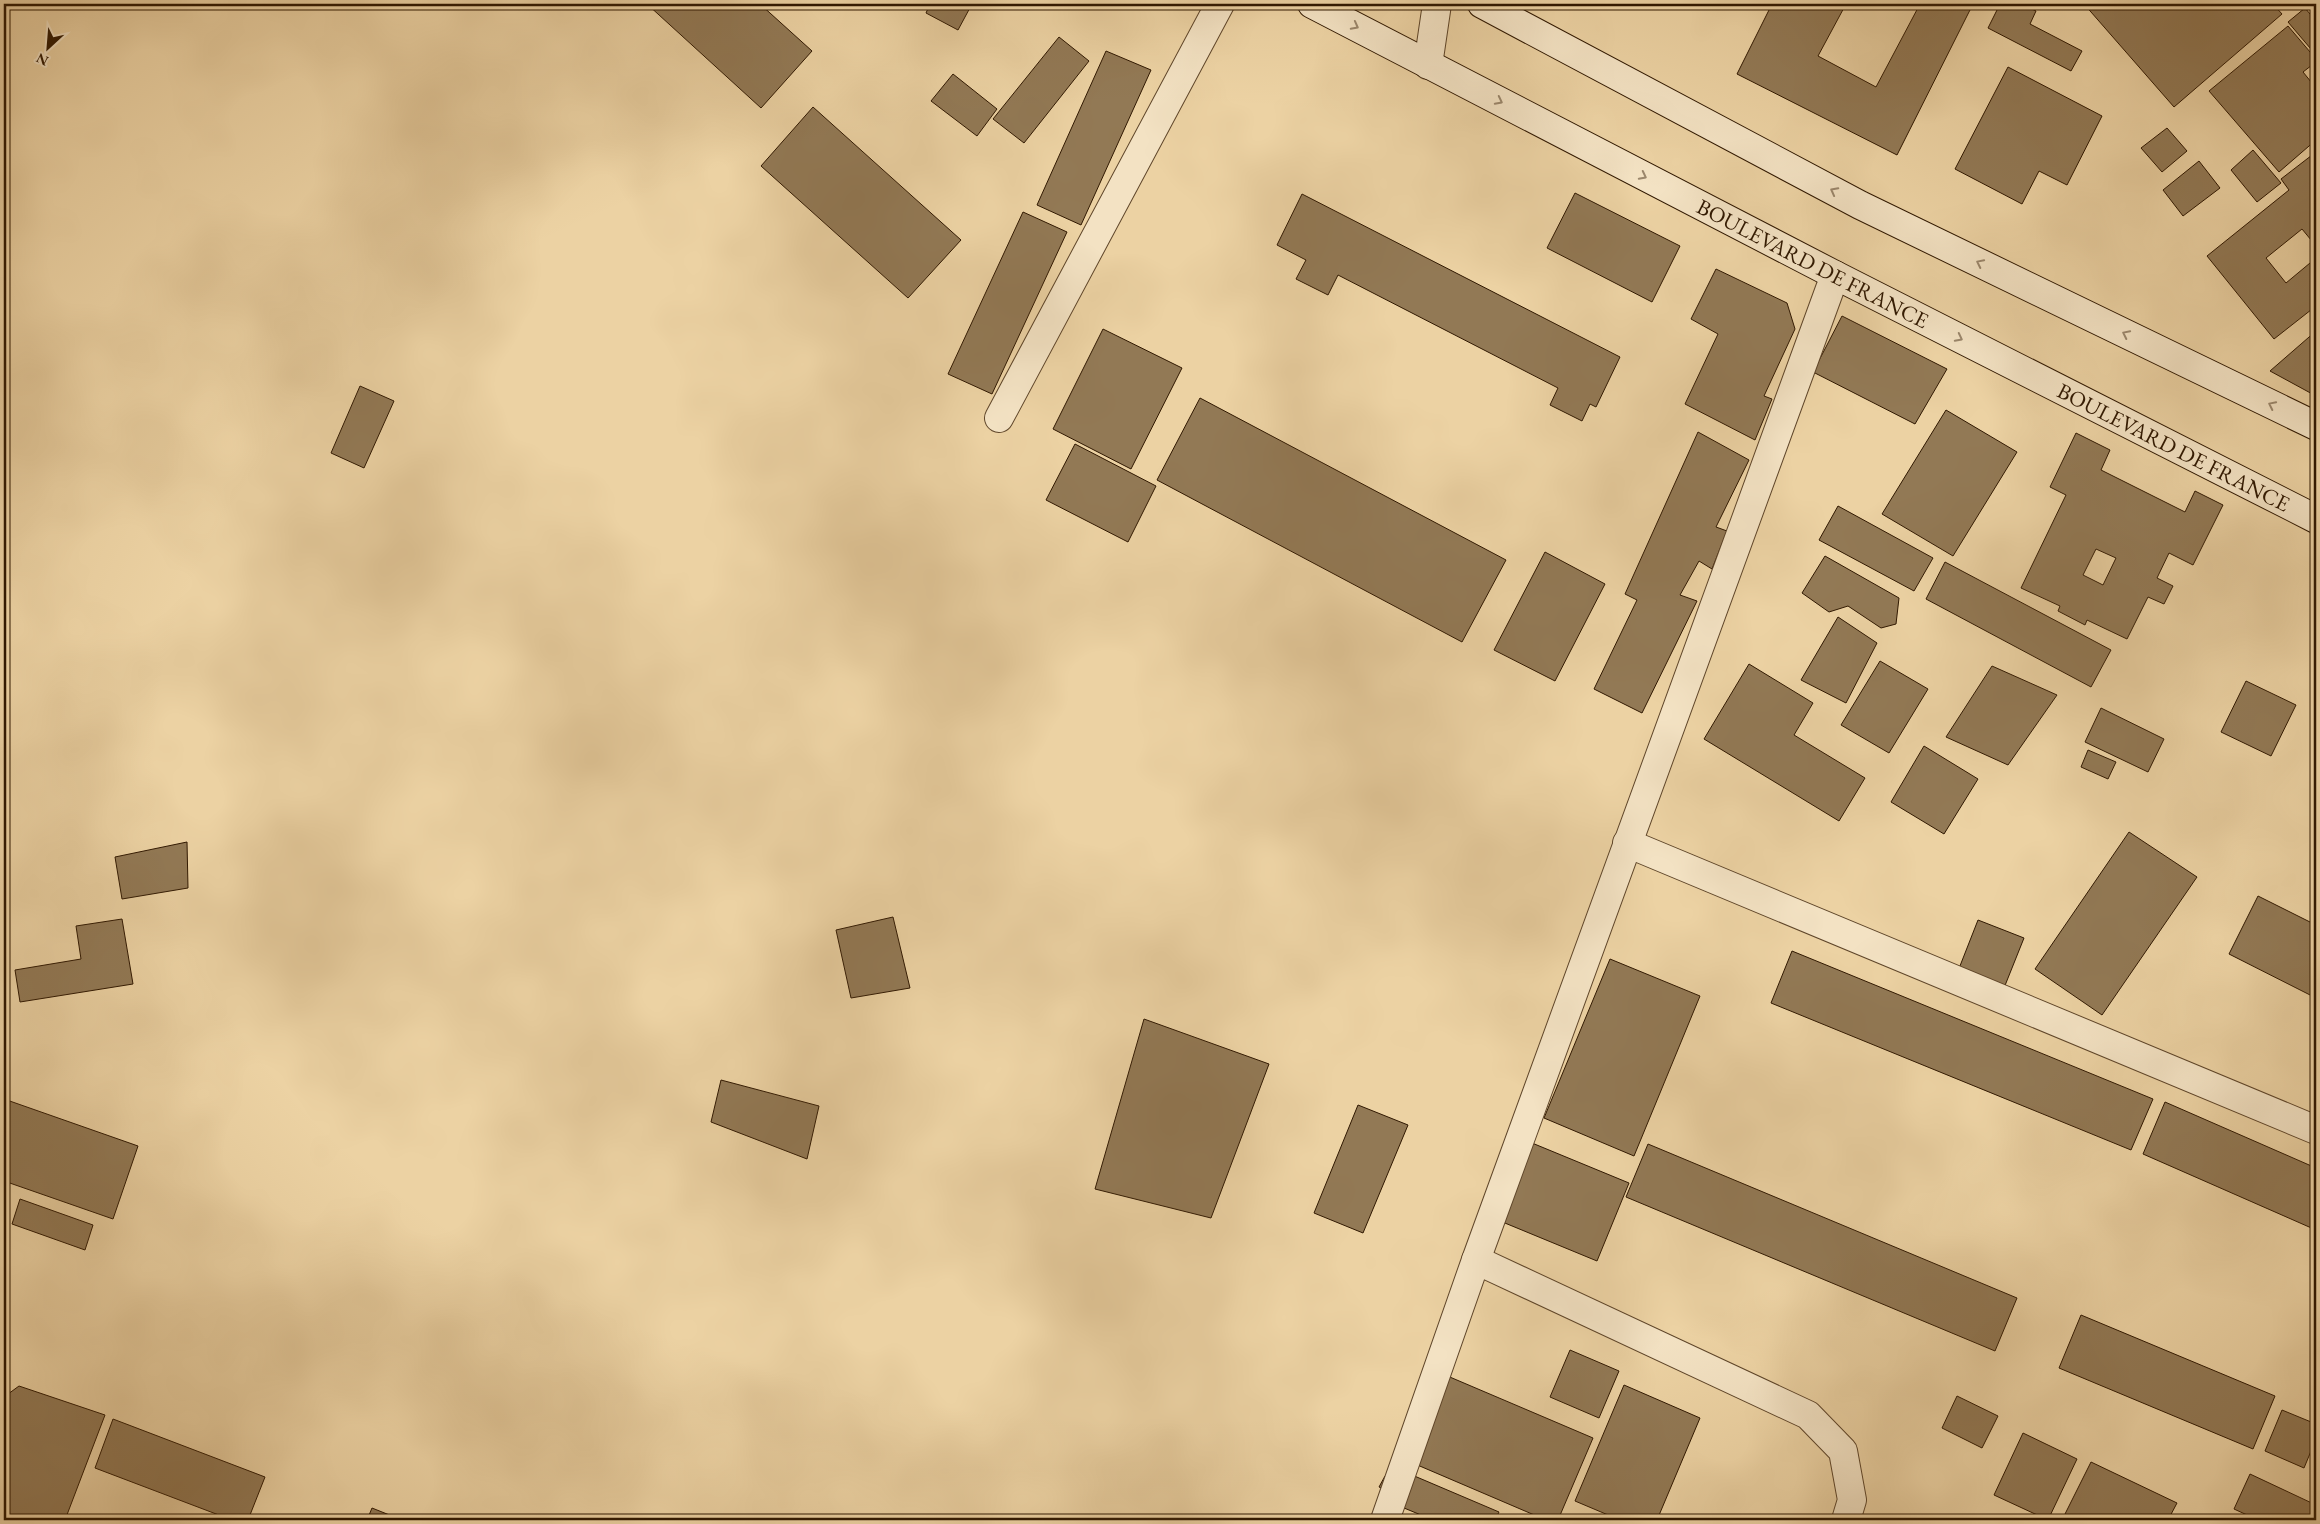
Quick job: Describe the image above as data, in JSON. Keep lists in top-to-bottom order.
{
  "streets": {
    "street": ["BOULEVARD DE FRANCE"]
  },
  "north": "bottom left"
}
